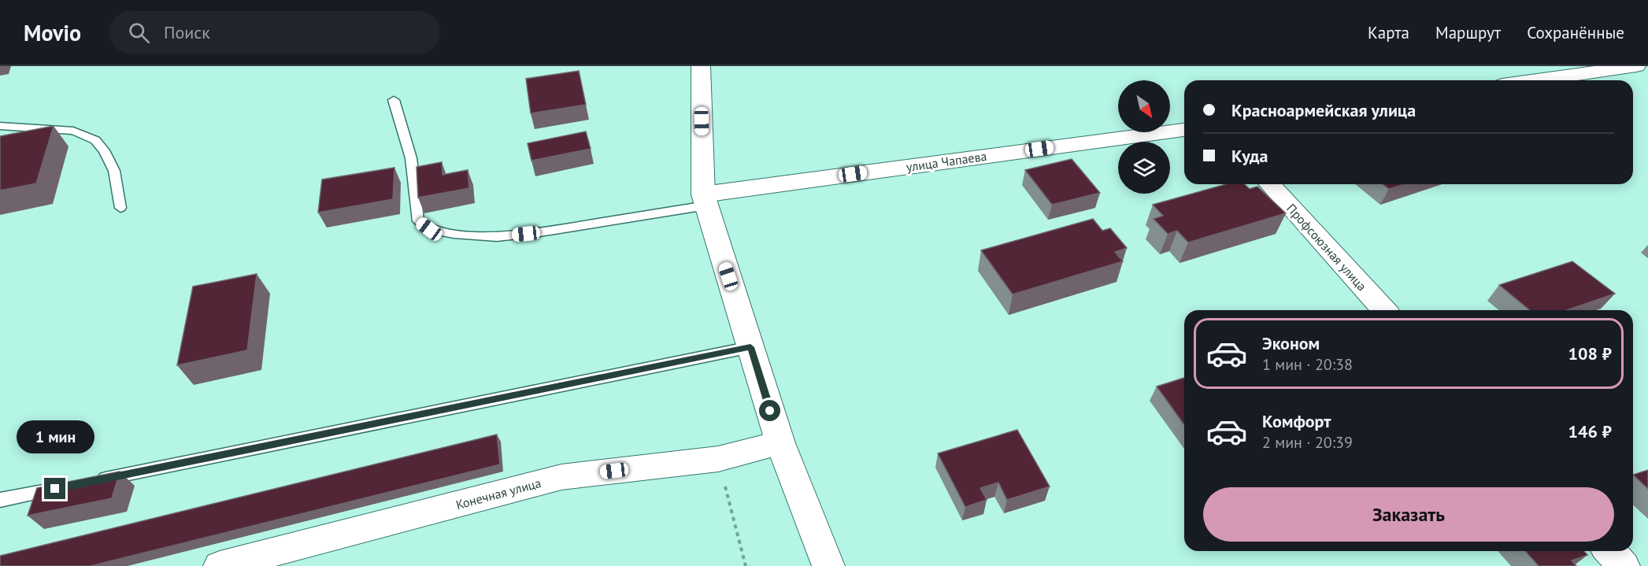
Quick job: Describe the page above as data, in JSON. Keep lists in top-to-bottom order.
{
  "streets": {
    "street": ["улица Чапаева", "Профсоюзная улица", "Конечная улица"]
  },
  "north": "bottom right",
  "page": {
    "header": "Movio",
    "search": "Поиск",
    "nav": ["Карта", "Маршрут", "Сохранённые"],
    "banner": ["Красноармейская улица", "Куда"],
    "list": [
      {
        "name": "Эконом",
        "note": "1 мин · 20:38",
        "value": "108 ₽"
      },
      {
        "name": "Комфорт",
        "note": "2 мин · 20:39",
        "value": "146 ₽"
      }
    ],
    "bubble": "1 мин",
    "buttons": "Заказать"
  }
}
